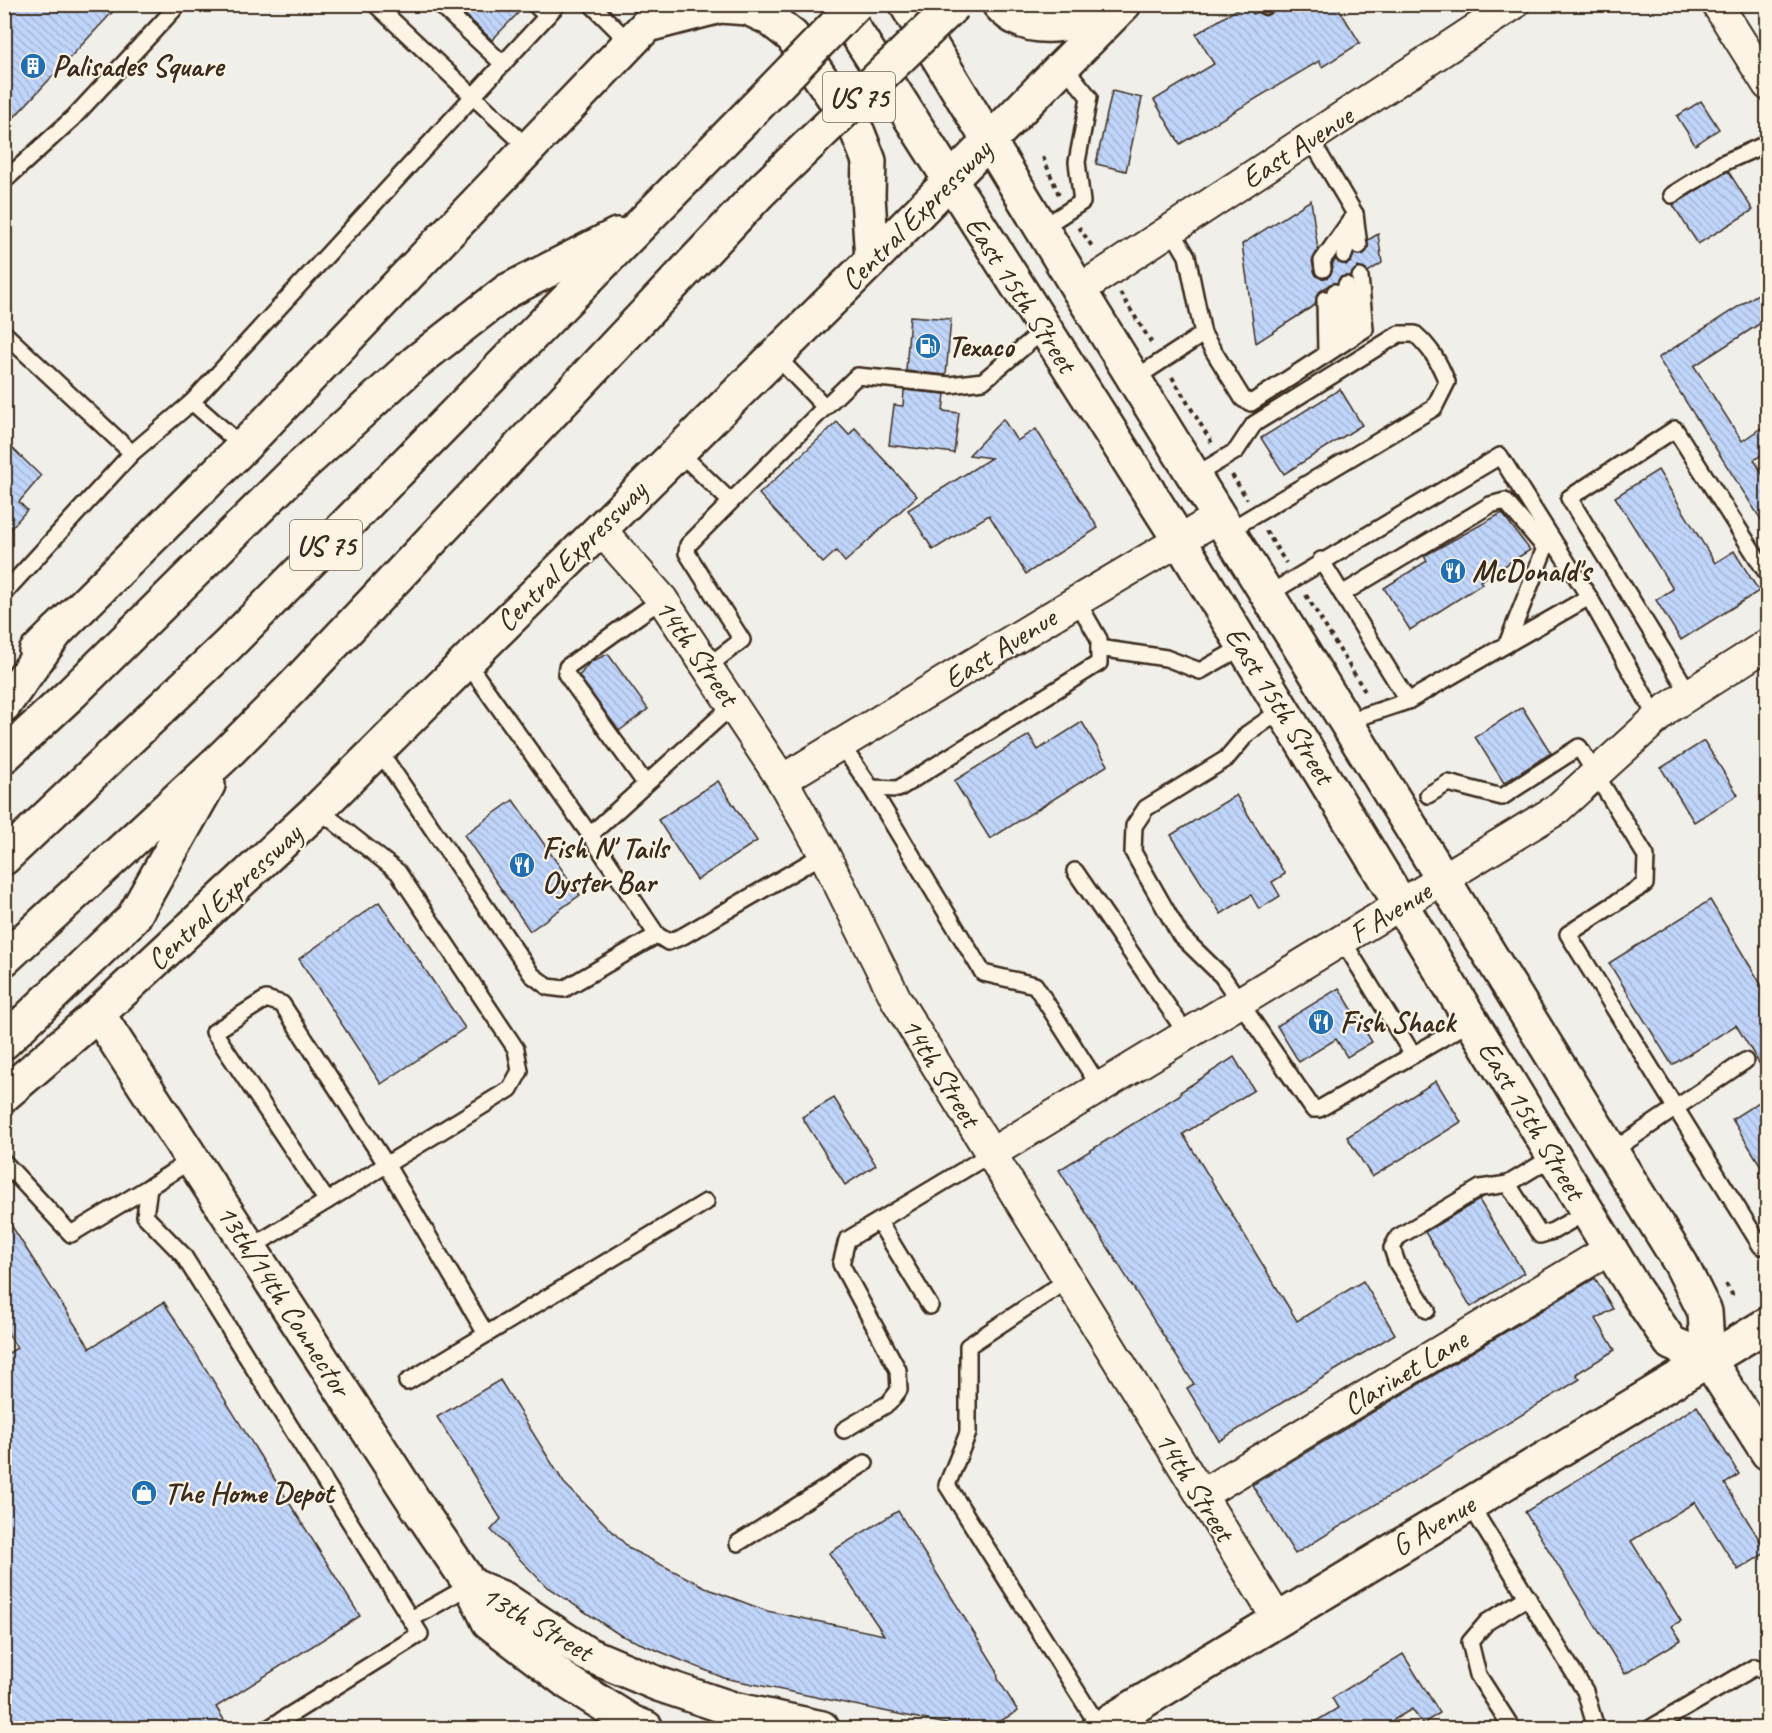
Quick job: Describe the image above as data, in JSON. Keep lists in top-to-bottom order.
{
  "streets": {
    "main road": [
      "US 75",
      "Central Expressway",
      "East 15th Street",
      "13th/14th Connector",
      "G Avenue",
      "13th Street"
    ],
    "street": [
      "East Avenue",
      "14th Street",
      "F Avenue",
      "Clarinet Lane"
    ]
  },
  "crossings": [
    ["East Avenue", "East 15th Street"],
    ["East Avenue", "14th Street"],
    ["Central Expressway", "East 15th Street"],
    ["Central Expressway", "14th Street"],
    ["Central Expressway", "13th/14th Connector"],
    ["East 15th Street", "F Avenue"],
    ["East 15th Street", "Clarinet Lane"],
    ["East 15th Street", "G Avenue"],
    ["14th Street", "F Avenue"],
    ["14th Street", "Clarinet Lane"],
    ["14th Street", "G Avenue"],
    ["13th/14th Connector", "13th Street"]
  ],
  "places": {
    "building": ["Palisades Square"],
    "fuel station": ["Texaco"],
    "restaurant": ["McDonald's", "Fish N' Tails Oyster Bar", "Fish Shack"],
    "shop": ["The Home Depot"]
  }
}
